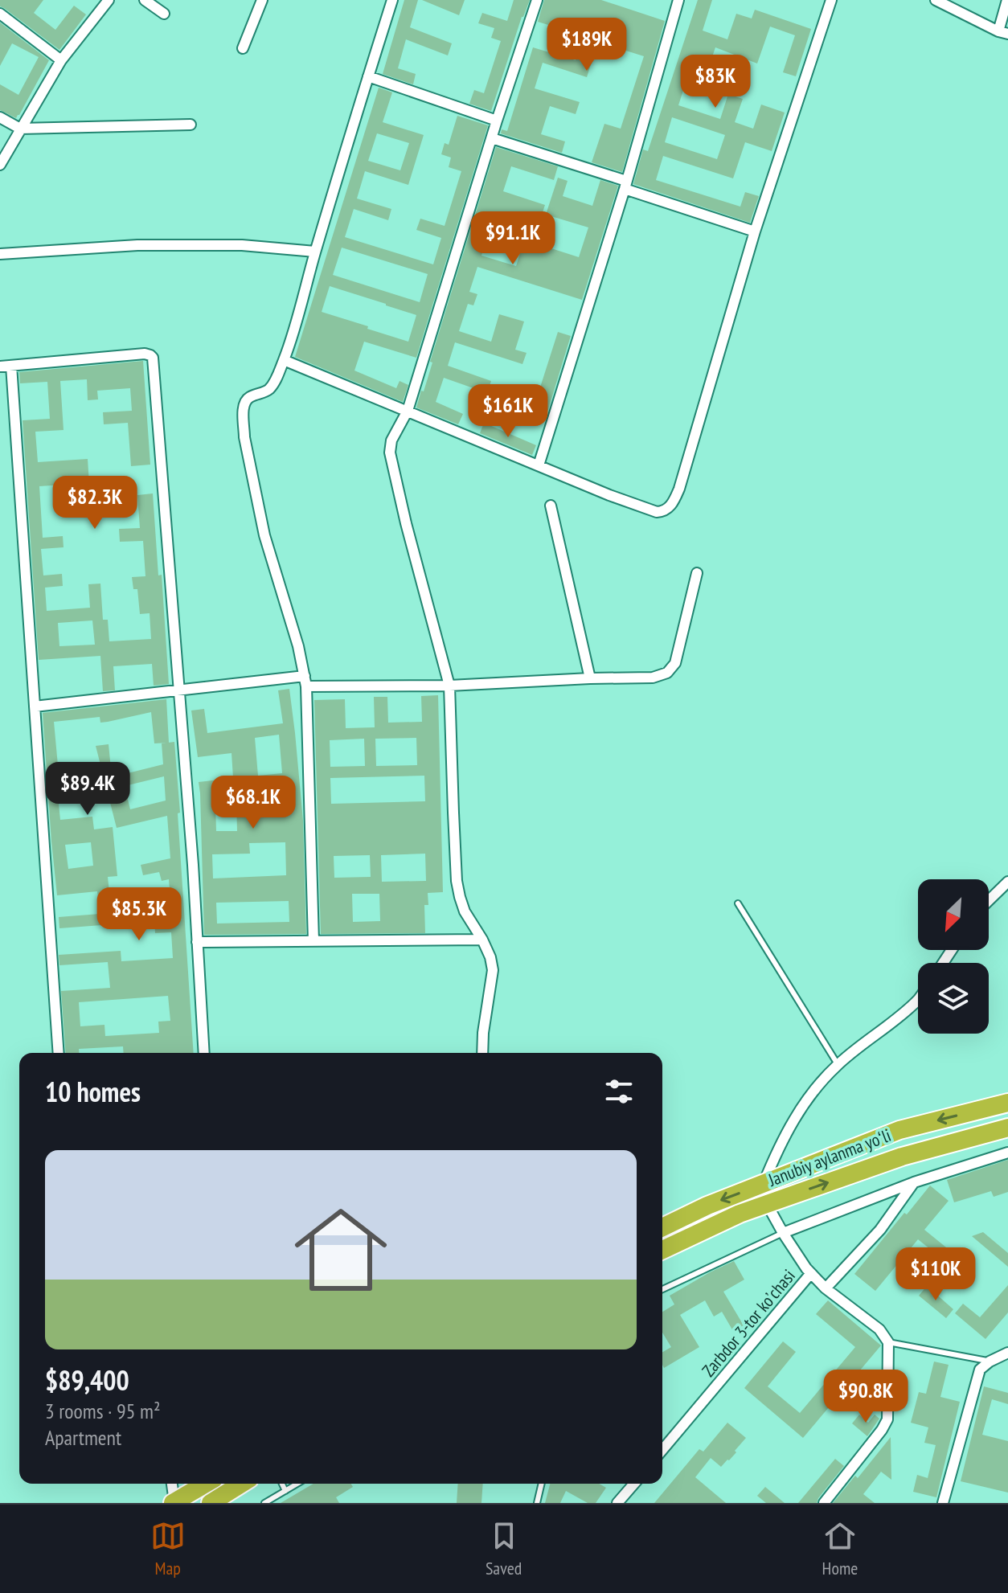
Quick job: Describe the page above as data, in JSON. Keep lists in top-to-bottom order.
{
  "streets": {
    "highway": ["Janubiy aylanma yoʻli"],
    "street": ["Zarbdor 3-tor koʼchasi"]
  },
  "crossings": [
    ["Janubiy aylanma yoʻli", "Zarbdor 3-tor koʼchasi"]
  ],
  "north": "bottom left",
  "page": {
    "price": [
      "$189K",
      "$83K",
      "$91.1K",
      "$161K",
      "$82.3K",
      "$89.4K",
      "$68.1K",
      "$85.3K",
      "$110K",
      "$90.8K"
    ],
    "heading": "10 homes",
    "list": [
      {
        "name": "$89,400",
        "note": "3 rooms · 95 m² · Apartment"
      }
    ],
    "tabs": ["Map", "Saved", "Home"]
  }
}
